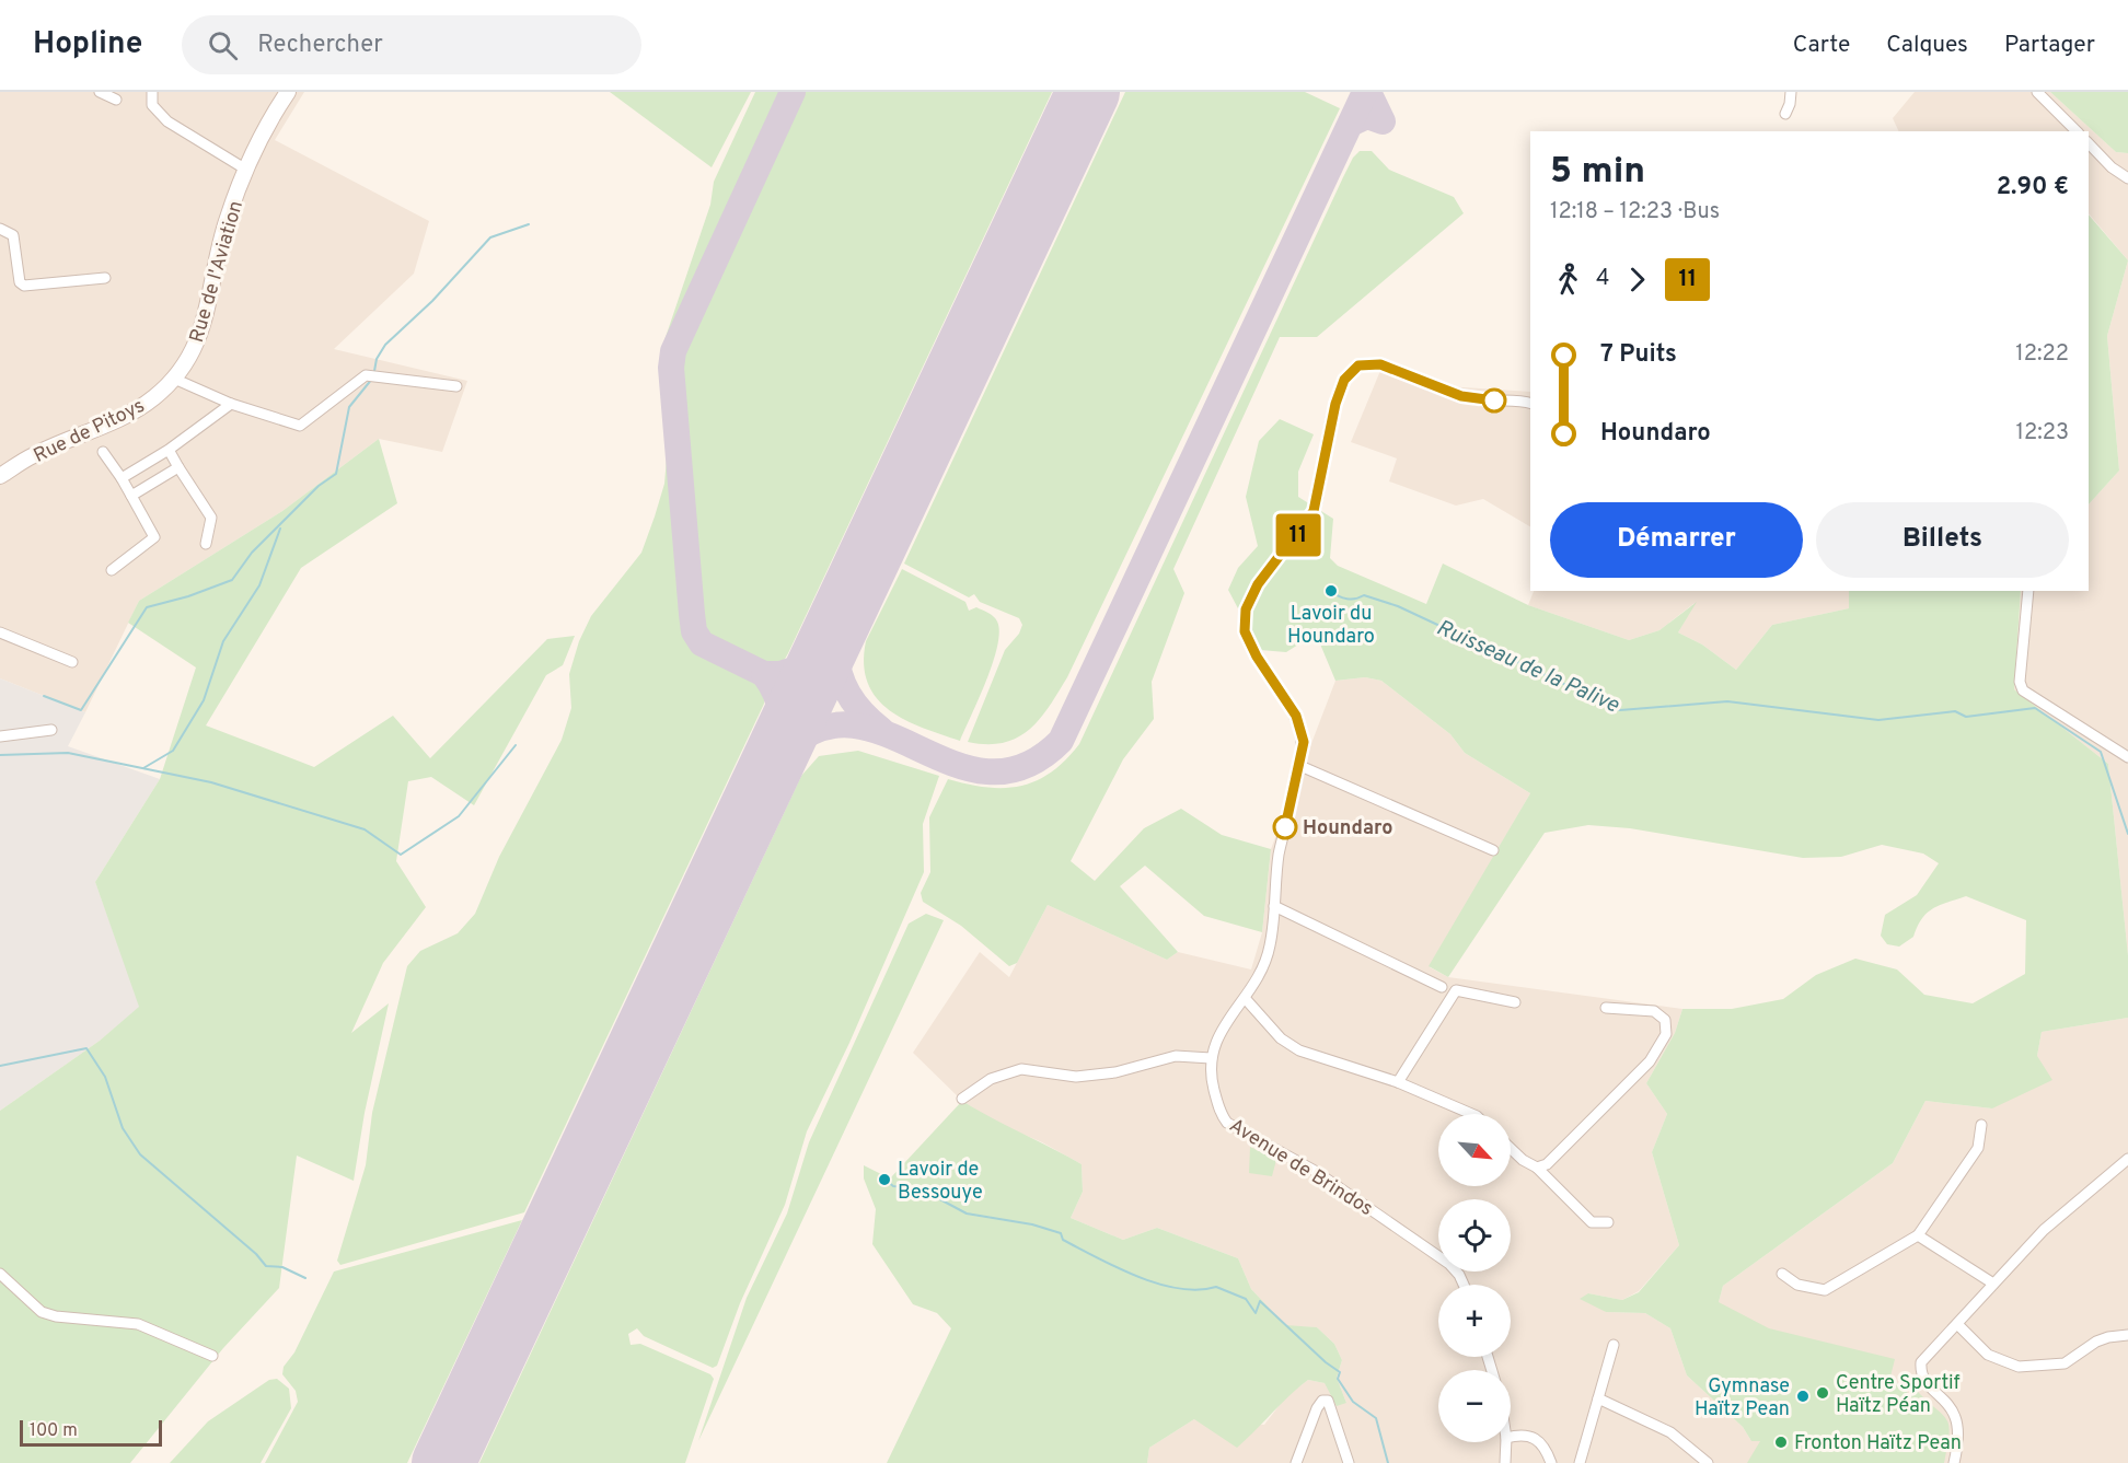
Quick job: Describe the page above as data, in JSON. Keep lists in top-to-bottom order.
{
  "streets": {
    "street": ["Rue de l'Aviation", "Rue de Pitoys", "Avenue de Brindos"]
  },
  "crossings": [
    ["Rue de l'Aviation", "Rue de Pitoys"]
  ],
  "water": ["Ruisseau de la Palive"],
  "places": [
    "Lavoir du Houndaro",
    "Houndaro",
    "Lavoir de Bessouye",
    "Centre Sportif Haïtz Péan",
    "Gymnase Haïtz Pean",
    "Fronton Haïtz Pean"
  ],
  "lines": ["bus line 11"],
  "scale_bar": "100 m",
  "north": "bottom right",
  "page": {
    "header": "Hopline",
    "search": "Rechercher",
    "nav": ["Carte", "Calques", "Partager"],
    "on_map": "11",
    "heading": ["5 min", "12:18 – 12:23 · Bus", "2.90 €"],
    "legs": ["4", "11"],
    "list": [
      {
        "name": "7 Puits",
        "value": "12:22"
      },
      {
        "name": "Houndaro",
        "value": "12:23"
      }
    ],
    "buttons": ["Démarrer", "Billets"],
    "map_buttons": ["+", "−"],
    "scale": "100 m"
  }
}
